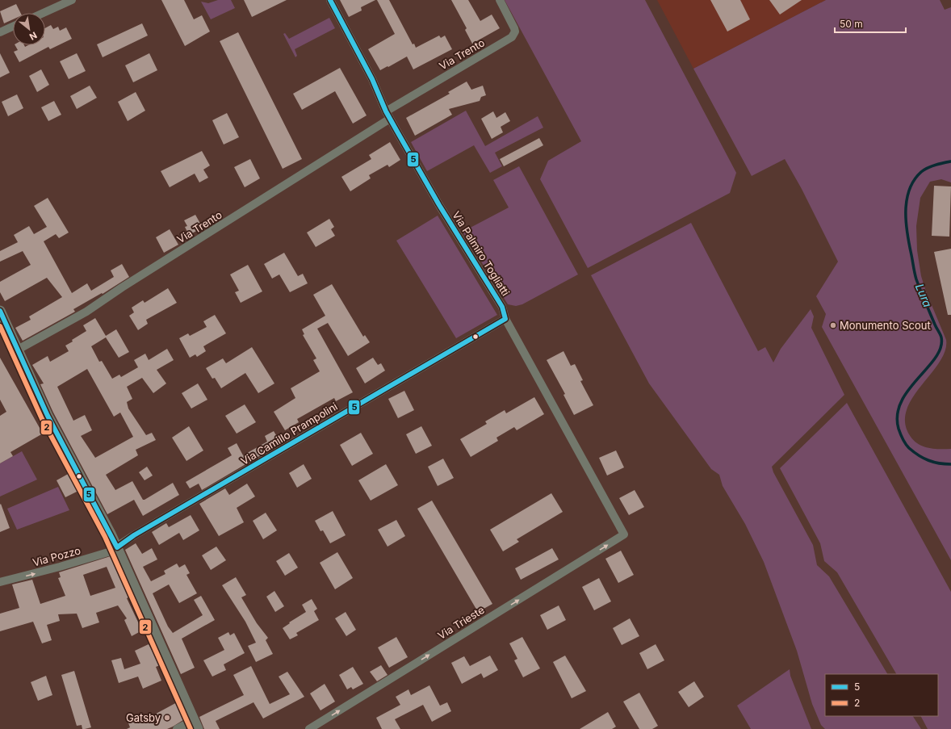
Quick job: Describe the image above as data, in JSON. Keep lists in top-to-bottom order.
{
  "streets": {
    "street": [
      "Via Trento",
      "Via Palmiro Togliatti",
      "Via Camillo Prampolini",
      "Via Pozzo",
      "Via Trieste"
    ]
  },
  "crossings": [
    ["Via Trento", "Via Palmiro Togliatti"],
    ["Via Palmiro Togliatti", "Via Camillo Prampolini"],
    ["Via Palmiro Togliatti", "Via Trieste"],
    ["Via Camillo Prampolini", "Via Pozzo"]
  ],
  "one_way": ["Via Pozzo", "Via Trieste"],
  "water": ["Lura"],
  "places": ["Monumento Scout", "Gatsby"],
  "lines": ["transit line 5", "transit line 2"],
  "legend": ["5", "2"],
  "scale_bar": "50 m",
  "north": "bottom right"
}
